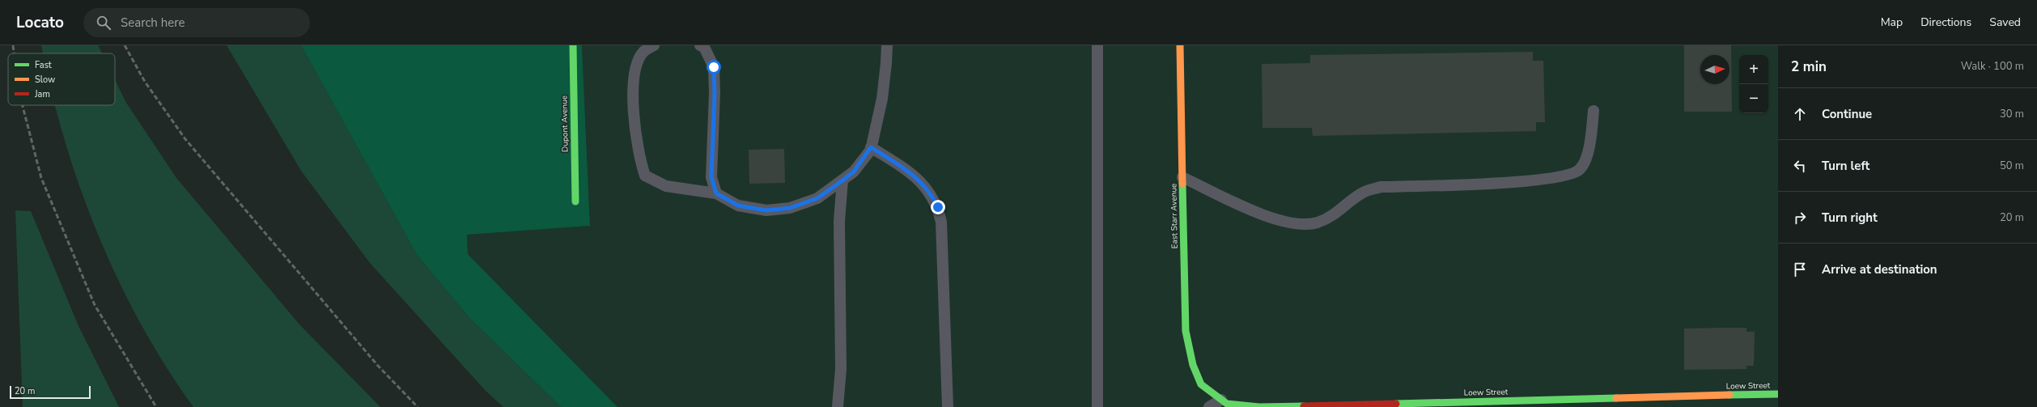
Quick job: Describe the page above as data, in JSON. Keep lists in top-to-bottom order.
{
  "streets": {
    "street": ["Dupont Avenue", "East Starr Avenue", "Loew Street"]
  },
  "crossings": [
    ["East Starr Avenue", "Loew Street"]
  ],
  "legend": ["Fast", "Slow", "Jam"],
  "scale_bar": "20 m",
  "north": "right",
  "page": {
    "header": "Locato",
    "search": "Search here",
    "nav": ["Map", "Directions", "Saved"],
    "heading": ["2 min", "Walk · 100 m"],
    "map_buttons": ["+", "−"],
    "list": [
      ["Continue", "30 m"],
      ["Turn left", "50 m"],
      ["Turn right", "20 m"],
      "Arrive at destination"
    ],
    "scale": "20 m"
  }
}
